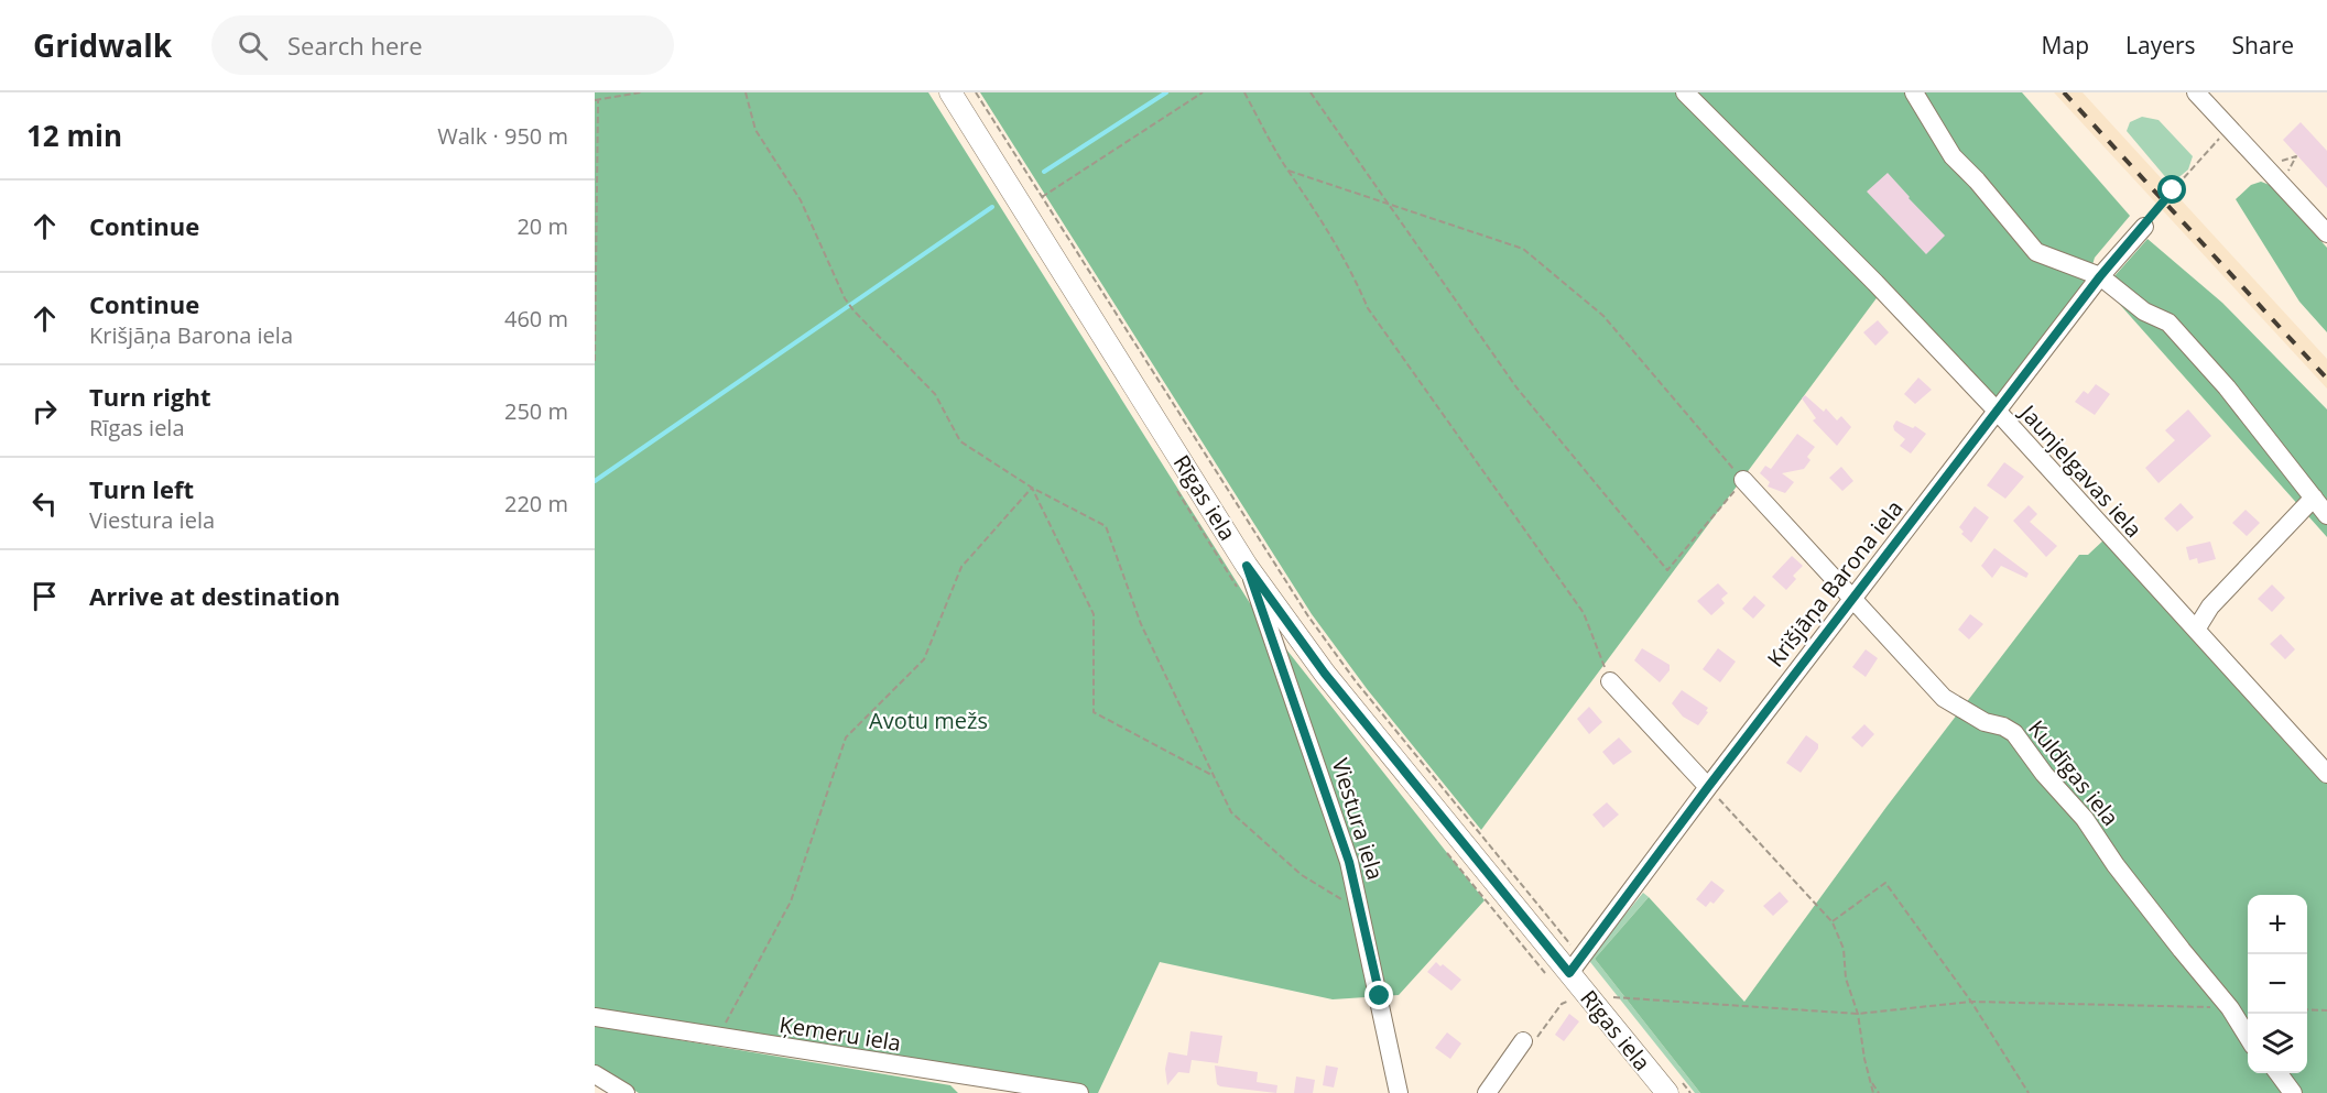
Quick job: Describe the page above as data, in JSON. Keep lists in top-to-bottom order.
{
  "streets": {
    "main road": ["Rīgas iela"],
    "street": [
      "Jaunjelgavas iela",
      "Krišjāņa Barona iela",
      "Kuldīgas iela",
      "Viestura iela",
      "Ķemeru iela"
    ]
  },
  "crossings": [
    ["Jaunjelgavas iela", "Krišjāņa Barona iela"],
    ["Rīgas iela", "Krišjāņa Barona iela"],
    ["Rīgas iela", "Viestura iela"],
    ["Krišjāņa Barona iela", "Kuldīgas iela"]
  ],
  "parks": ["Avotu mežs"],
  "page": {
    "header": "Gridwalk",
    "search": "Search here",
    "nav": ["Map", "Layers", "Share"],
    "heading": ["12 min", "Walk · 950 m"],
    "list": [
      ["Continue", "20 m"],
      ["Continue", "Krišjāņa Barona iela", "460 m"],
      ["Turn right", "Rīgas iela", "250 m"],
      ["Turn left", "Viestura iela", "220 m"],
      "Arrive at destination"
    ],
    "map_buttons": ["+", "−"]
  }
}
